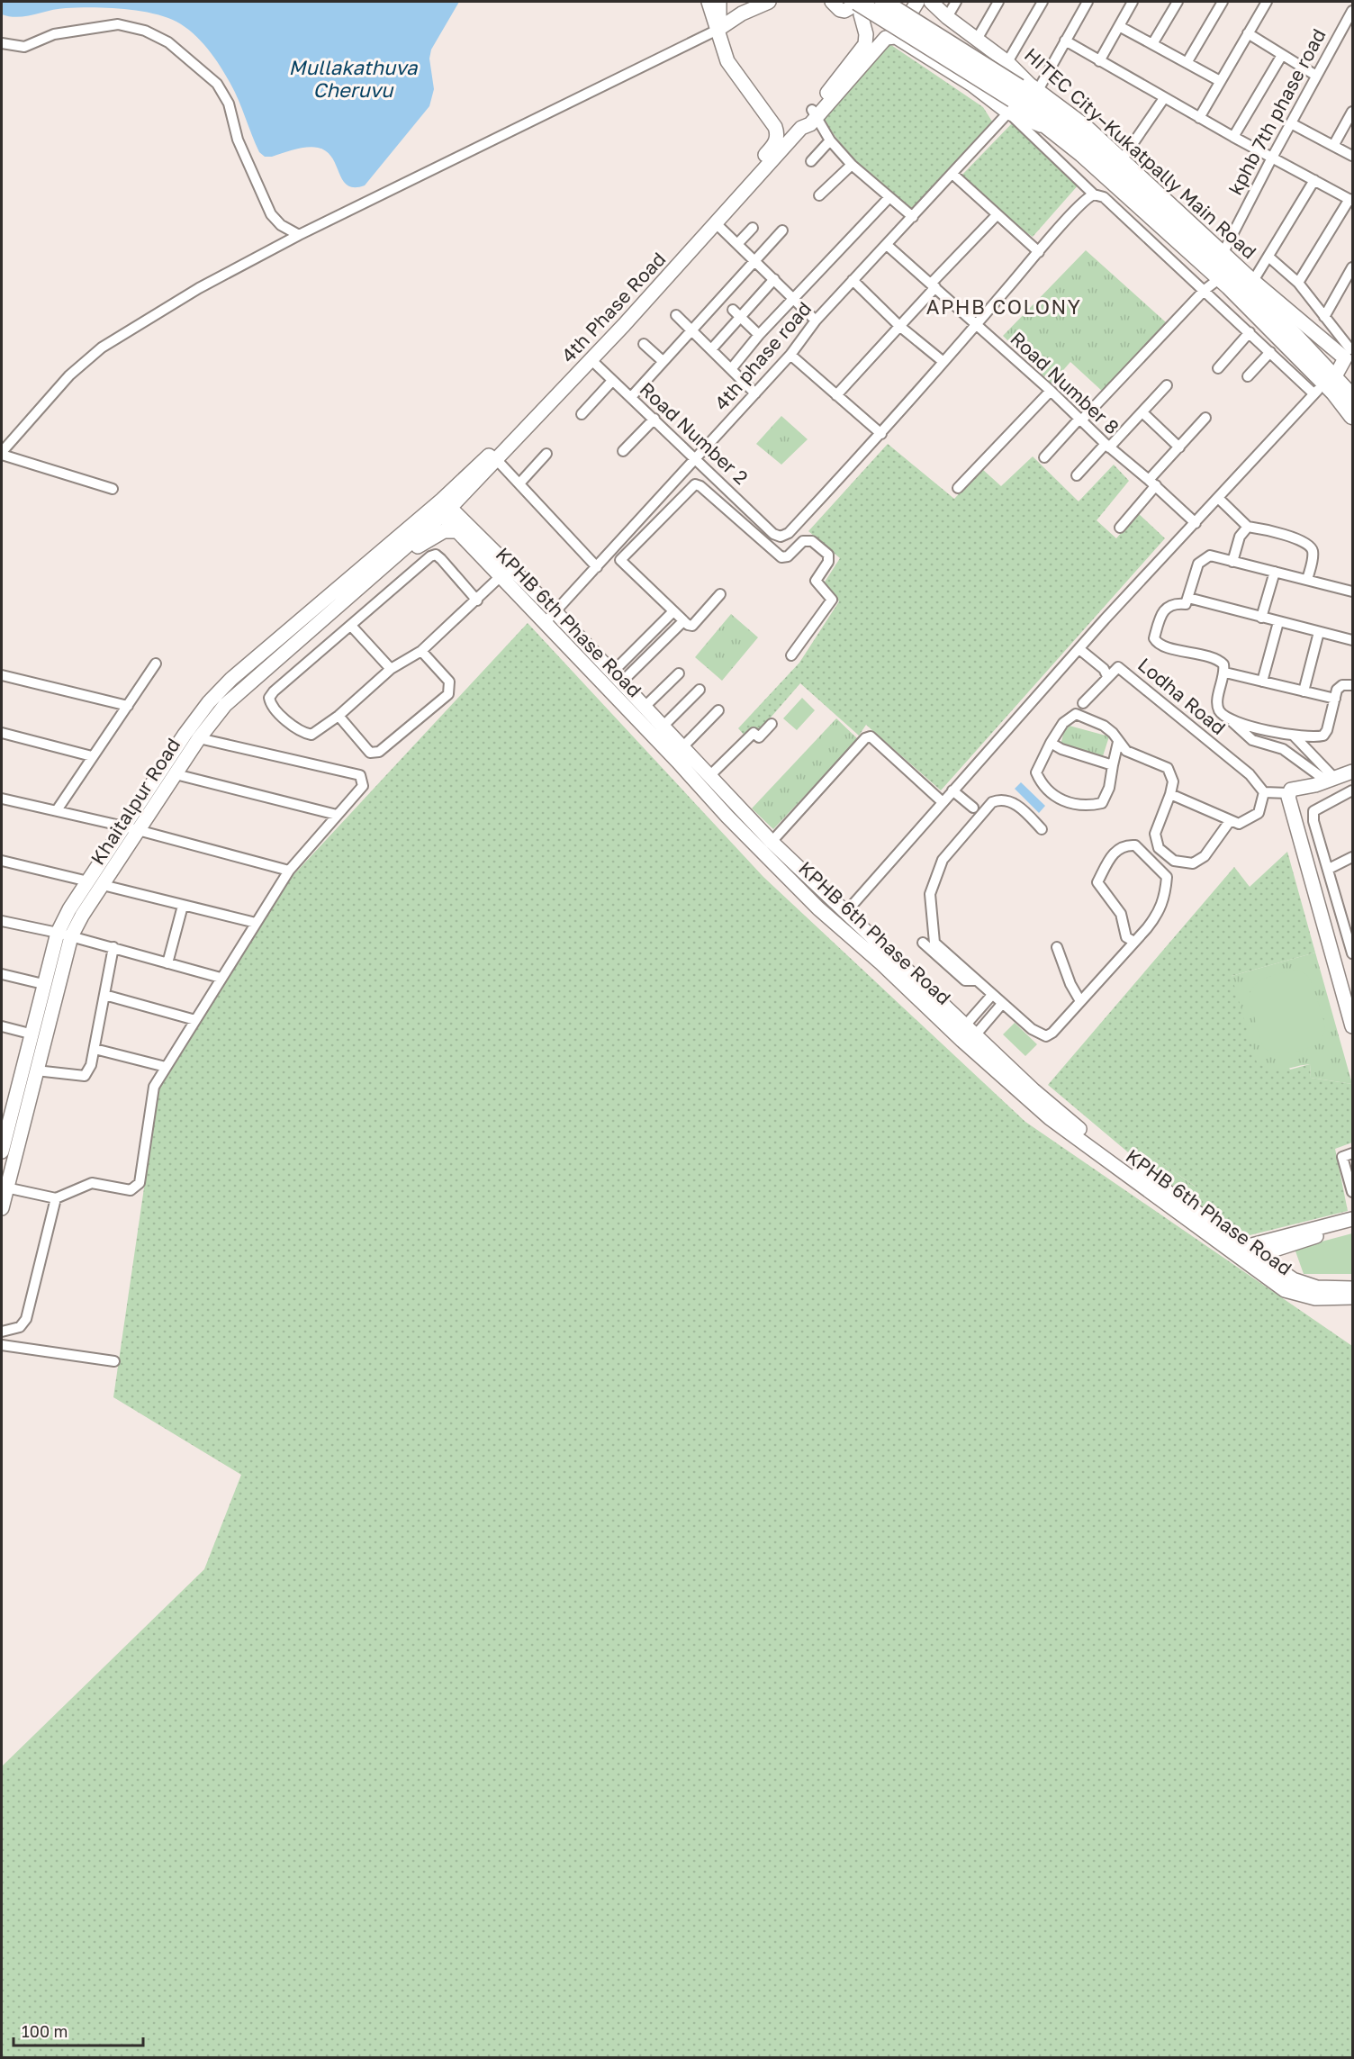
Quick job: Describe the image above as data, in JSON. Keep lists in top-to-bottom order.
{
  "streets": {
    "main road": ["HITEC City–Kukatpally Main Road"],
    "street": [
      "kphb 7th phase road",
      "4th Phase Road",
      "4th phase road",
      "Road Number 8",
      "Road Number 2",
      "KPHB 6th Phase Road",
      "Lodha Road",
      "Khaitalpur Road"
    ]
  },
  "crossings": [
    ["kphb 7th phase road", "HITEC City–Kukatpally Main Road"],
    ["HITEC City–Kukatpally Main Road", "4th Phase Road"],
    ["HITEC City–Kukatpally Main Road", "4th phase road"],
    ["4th Phase Road", "Road Number 2"],
    ["4th Phase Road", "KPHB 6th Phase Road"],
    ["4th Phase Road", "Khaitalpur Road"],
    ["4th phase road", "Road Number 8"],
    ["4th phase road", "Road Number 2"],
    ["4th phase road", "KPHB 6th Phase Road"],
    ["KPHB 6th Phase Road", "Khaitalpur Road"]
  ],
  "districts": ["APHB COLONY"],
  "water": ["Mullakathuva Cheruvu"],
  "scale_bar": "100 m"
}
